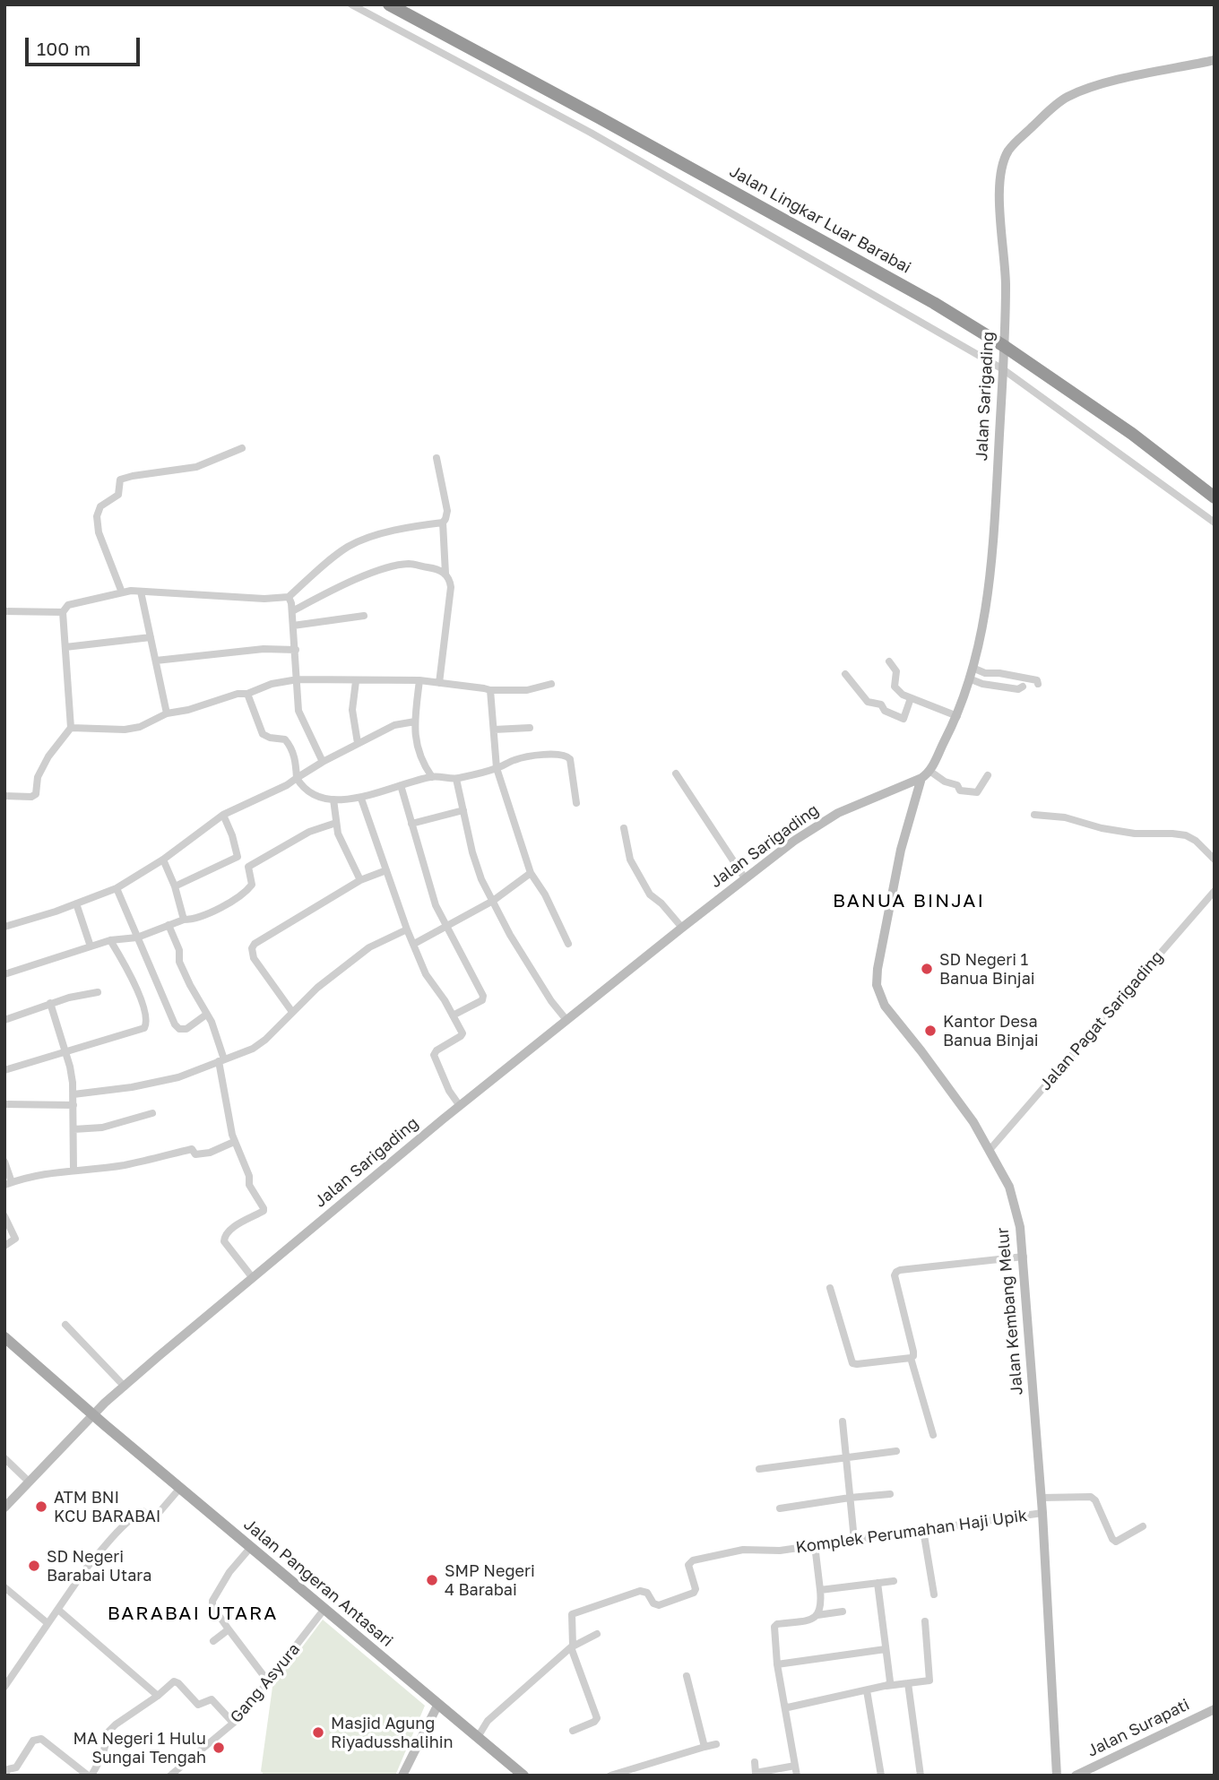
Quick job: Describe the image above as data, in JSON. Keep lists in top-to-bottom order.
{
  "streets": {
    "highway": ["Jalan Lingkar Luar Barabai"],
    "main road": ["Jalan Pangeran Antasari"],
    "street": [
      "Jalan Sarigading",
      "Jalan Pagat Sarigading",
      "Jalan Kembang Melur",
      "Komplek Perumahan Haji Upik",
      "Gang Asyura",
      "Jalan Surapati"
    ]
  },
  "crossings": [
    ["Jalan Lingkar Luar Barabai", "Jalan Sarigading"],
    ["Jalan Sarigading", "Jalan Kembang Melur"],
    ["Jalan Sarigading", "Jalan Pangeran Antasari"],
    ["Jalan Pagat Sarigading", "Jalan Kembang Melur"],
    ["Jalan Kembang Melur", "Komplek Perumahan Haji Upik"],
    ["Jalan Pangeran Antasari", "Gang Asyura"]
  ],
  "districts": ["BANUA BINJAI", "BARABAI UTARA"],
  "places": [
    "SD Negeri 1 Banua Binjai",
    "Kantor Desa Banua Binjai",
    "ATM BNI KCU BARABAI",
    "SD Negeri Barabai Utara",
    "SMP Negeri 4 Barabai",
    "Masjid Agung Riyadusshalihin",
    "MA Negeri 1 Hulu Sungai Tengah"
  ],
  "scale_bar": "100 m"
}
